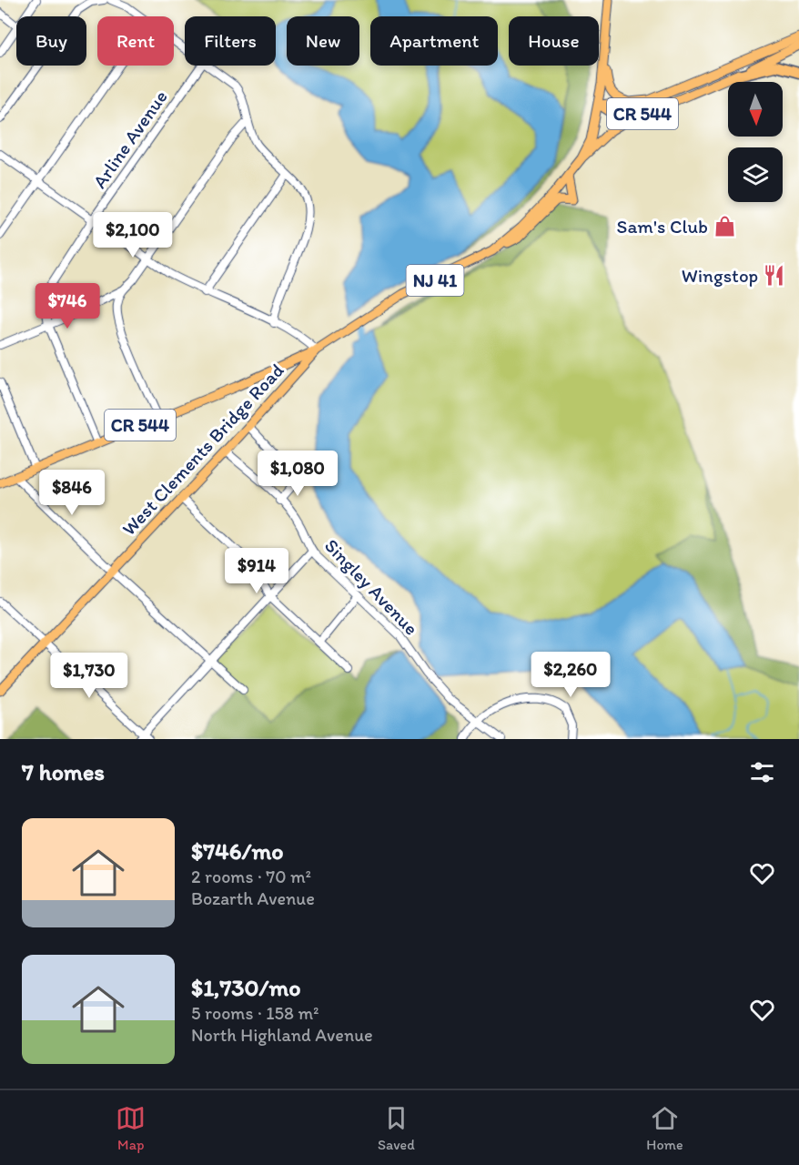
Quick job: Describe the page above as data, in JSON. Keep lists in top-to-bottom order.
{
  "streets": {
    "main road": ["CR 544", "NJ 41", "West Clements Bridge Road"],
    "street": ["Arline Avenue", "Singley Avenue"]
  },
  "crossings": [
    ["CR 544", "Arline Avenue"],
    ["CR 544", "NJ 41"],
    ["CR 544", "West Clements Bridge Road"],
    ["NJ 41", "West Clements Bridge Road"],
    ["West Clements Bridge Road", "Singley Avenue"]
  ],
  "places": {
    "shop": ["Sam's Club"],
    "restaurant": ["Wingstop"]
  },
  "north": "bottom",
  "page": {
    "chip": [
      "Buy",
      "Rent",
      "Filters",
      "New",
      "Apartment",
      "House"
    ],
    "price": [
      "$2,100",
      "$746",
      "$1,080",
      "$846",
      "$914",
      "$2,260",
      "$1,730"
    ],
    "heading": "7 homes",
    "list": [
      {
        "name": "$746/mo",
        "note": "2 rooms · 70 m² · Bozarth Avenue"
      },
      {
        "name": "$1,730/mo",
        "note": "5 rooms · 158 m² · North Highland Avenue"
      }
    ],
    "tabs": ["Map", "Saved", "Home"]
  }
}
